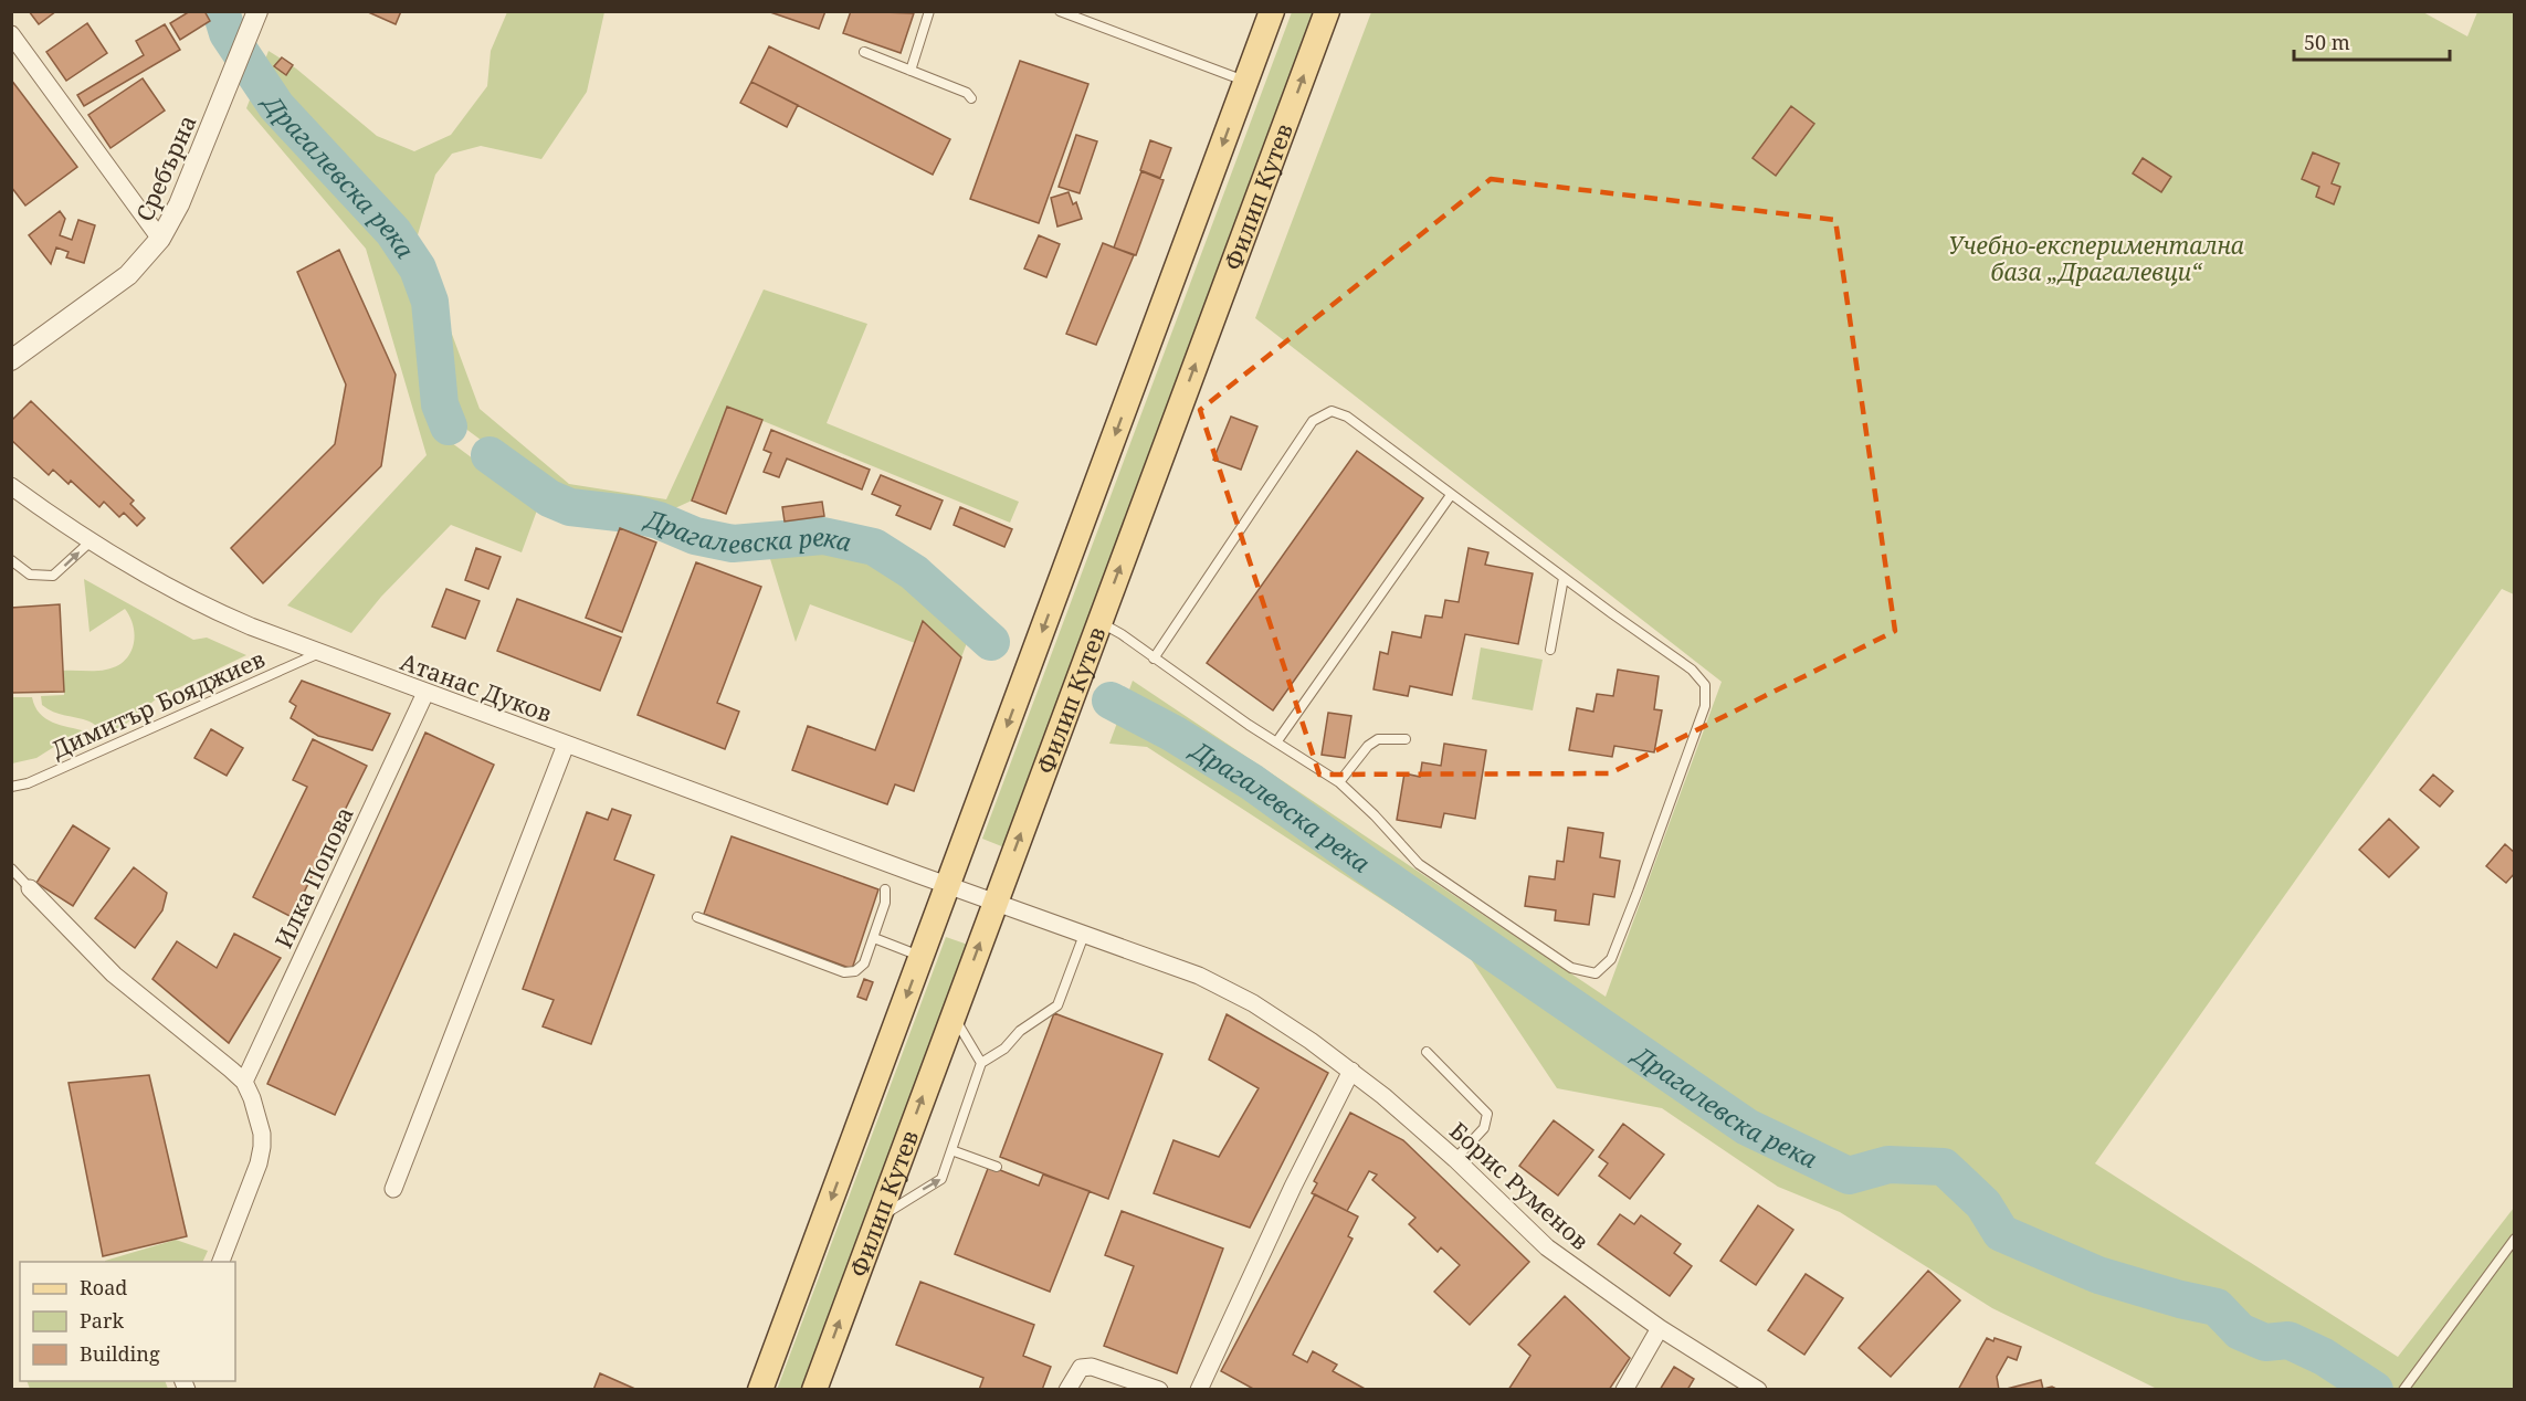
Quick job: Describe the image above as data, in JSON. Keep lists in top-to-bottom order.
{
  "streets": {
    "main road": ["Филип Кутев"],
    "street": [
      "Сребърна",
      "Атанас Дуков",
      "Илка Попова",
      "Борис Руменов"
    ],
    "lane": ["Димитър Бояджиев"]
  },
  "crossings": [
    ["Филип Кутев", "Атанас Дуков"],
    ["Атанас Дуков", "Димитър Бояджиев"],
    ["Атанас Дуков", "Илка Попова"],
    ["Атанас Дуков", "Борис Руменов"]
  ],
  "water": ["Драгалевска река"],
  "parks": ["Учебно-експериментална база „Драгалевци“"],
  "legend": ["Road", "Park", "Building"],
  "scale_bar": "50 m"
}
